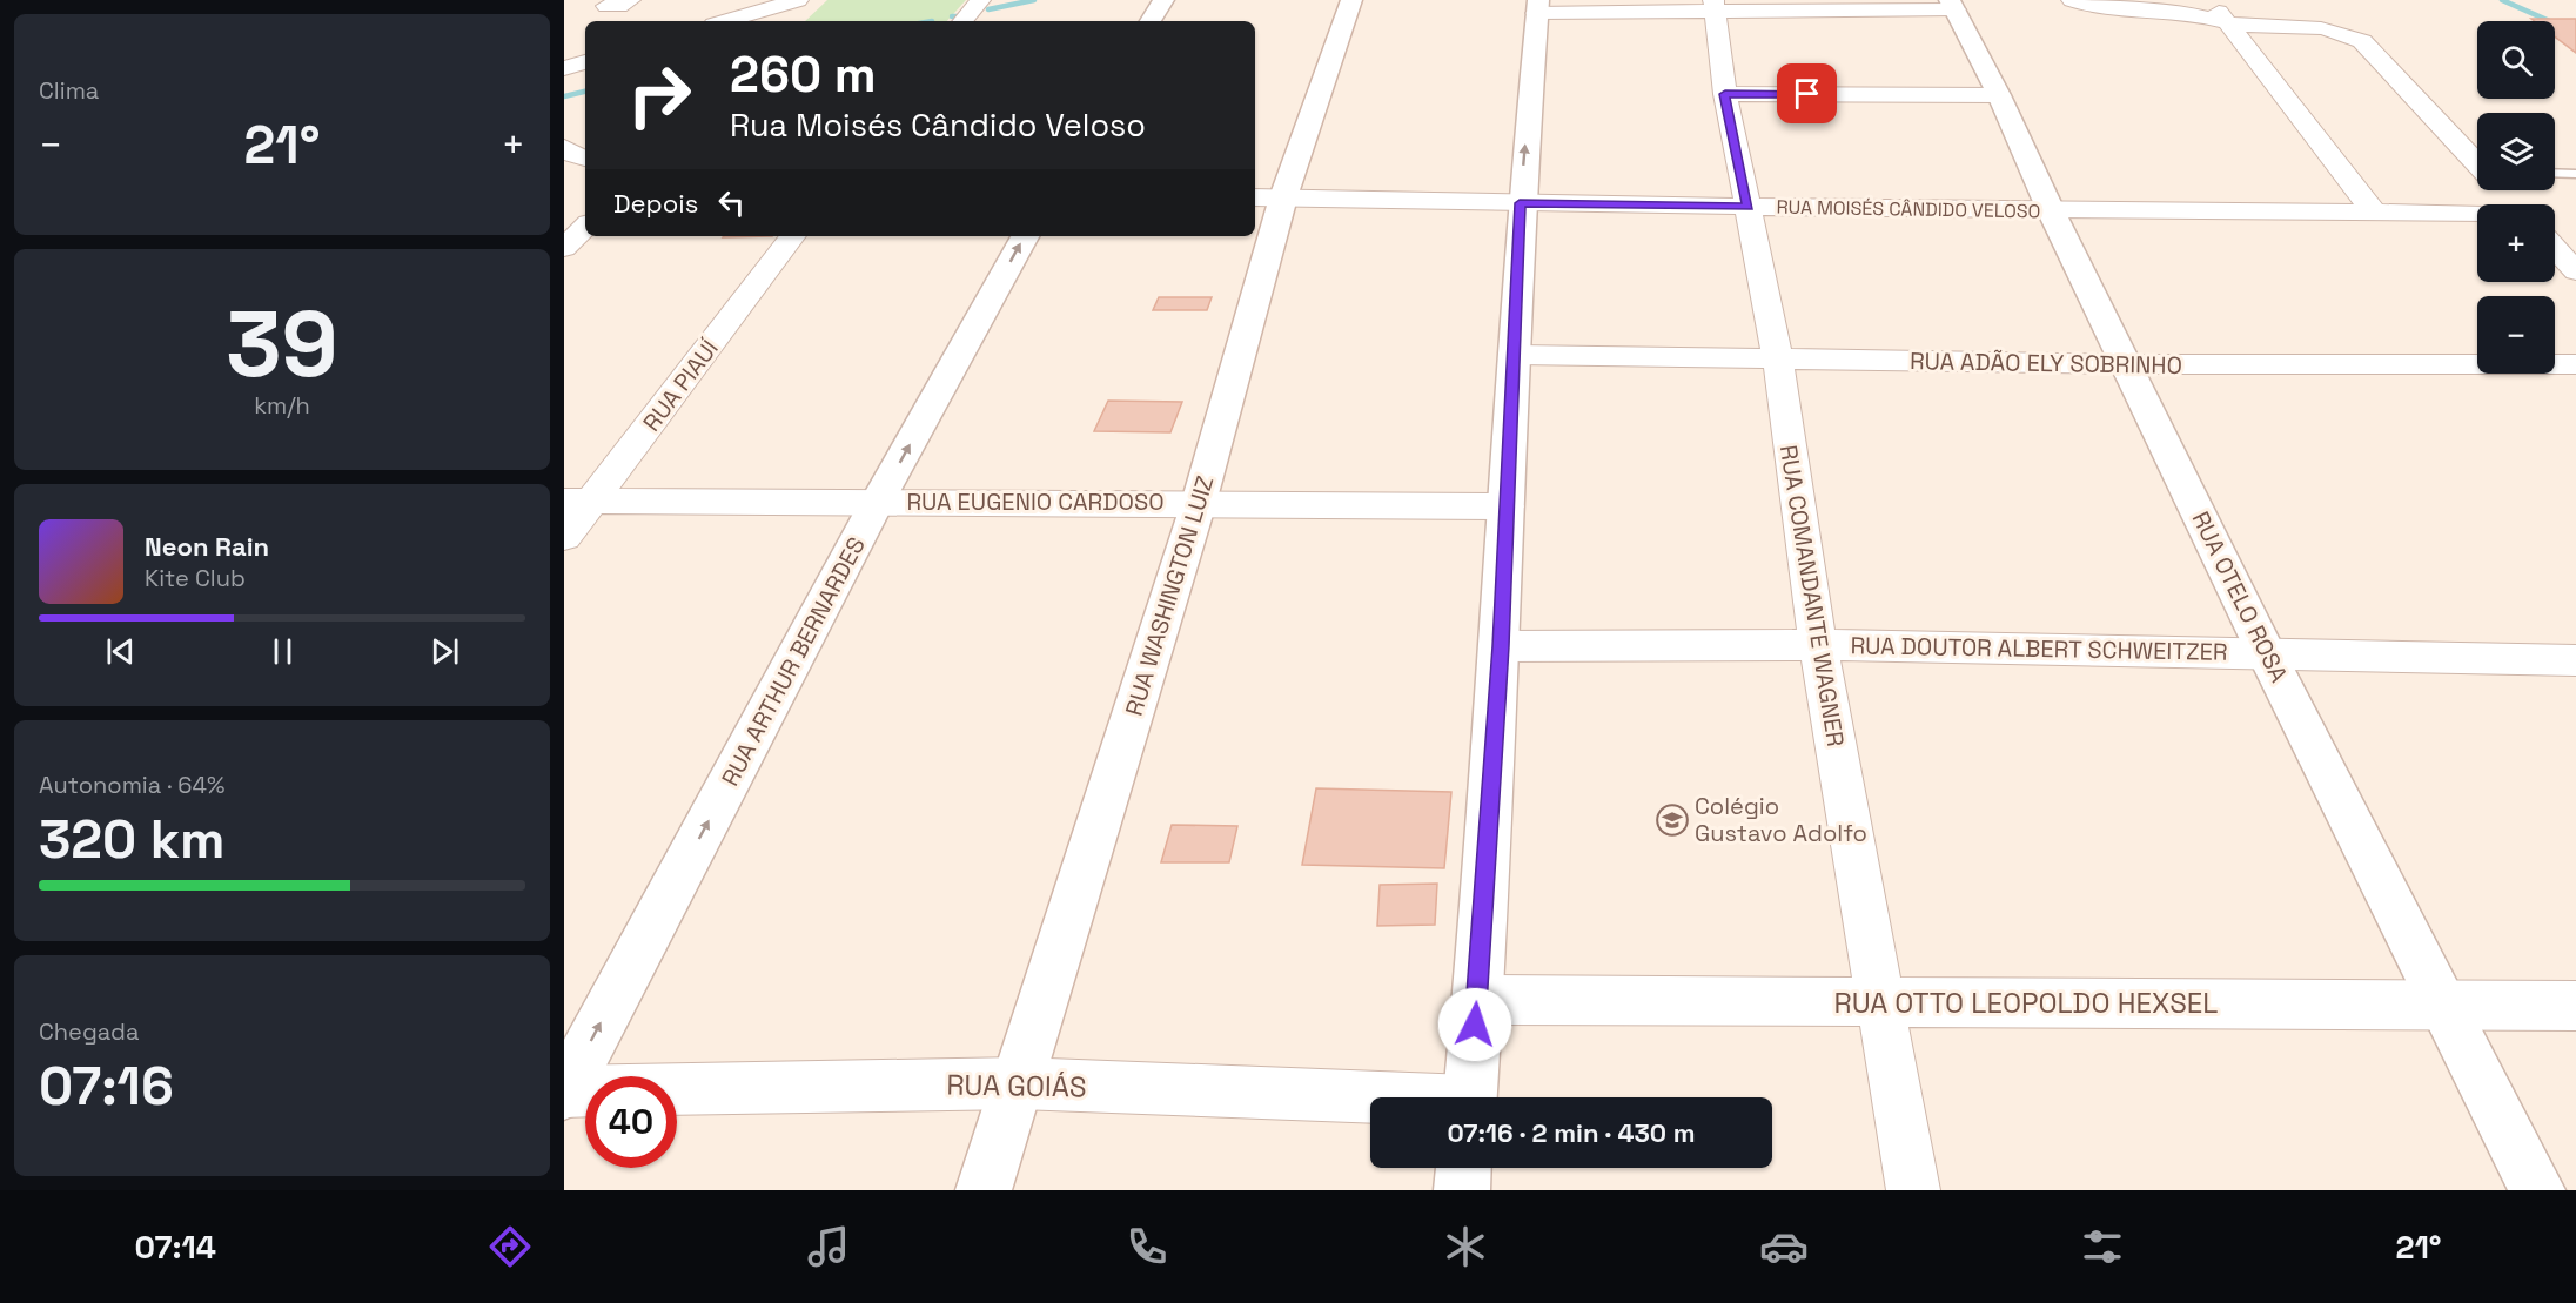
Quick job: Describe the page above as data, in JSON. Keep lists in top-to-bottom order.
{
  "streets": {
    "street": [
      "RUA MOISÉS CÂNDIDO VELOSO",
      "RUA ADÃO ELY SOBRINHO",
      "RUA PIAUÍ",
      "RUA EUGENIO CARDOSO",
      "RUA WASHINGTON LUIZ",
      "RUA COMANDANTE WAGNER",
      "RUA OTELO ROSA",
      "RUA DOUTOR ALBERT SCHWEITZER",
      "RUA ARTHUR BERNARDES",
      "RUA OTTO LEOPOLDO HEXSEL",
      "RUA GOIÁS"
    ]
  },
  "crossings": [
    ["RUA MOISÉS CÂNDIDO VELOSO", "RUA WASHINGTON LUIZ"],
    ["RUA MOISÉS CÂNDIDO VELOSO", "RUA COMANDANTE WAGNER"],
    ["RUA MOISÉS CÂNDIDO VELOSO", "RUA OTELO ROSA"],
    ["RUA ADÃO ELY SOBRINHO", "RUA COMANDANTE WAGNER"],
    ["RUA ADÃO ELY SOBRINHO", "RUA OTELO ROSA"],
    ["RUA PIAUÍ", "RUA EUGENIO CARDOSO"],
    ["RUA EUGENIO CARDOSO", "RUA WASHINGTON LUIZ"],
    ["RUA EUGENIO CARDOSO", "RUA ARTHUR BERNARDES"],
    ["RUA WASHINGTON LUIZ", "RUA GOIÁS"],
    ["RUA COMANDANTE WAGNER", "RUA DOUTOR ALBERT SCHWEITZER"],
    ["RUA COMANDANTE WAGNER", "RUA OTTO LEOPOLDO HEXSEL"],
    ["RUA OTELO ROSA", "RUA DOUTOR ALBERT SCHWEITZER"],
    ["RUA OTELO ROSA", "RUA OTTO LEOPOLDO HEXSEL"],
    ["RUA ARTHUR BERNARDES", "RUA GOIÁS"]
  ],
  "one_way": ["RUA ARTHUR BERNARDES"],
  "places": {
    "school or university": ["Colégio Gustavo Adolfo"]
  },
  "page": {
    "tile": [
      "Clima",
      ["39", "km/h"],
      ["Autonomia · 64%", "320 km"],
      ["Chegada", "07:16"]
    ],
    "map_buttons": ["+", "−"],
    "turn": ["260 m", "Rua Moisés Cândido Veloso"],
    "heat": ["−", "21°", "+"],
    "then": "Depois",
    "song": ["Neon Rain", "Kite Club"],
    "limit": "40",
    "trip": "07:16 · 2 min · 430 m",
    "tabs": ["07:14", "21°"]
  }
}
